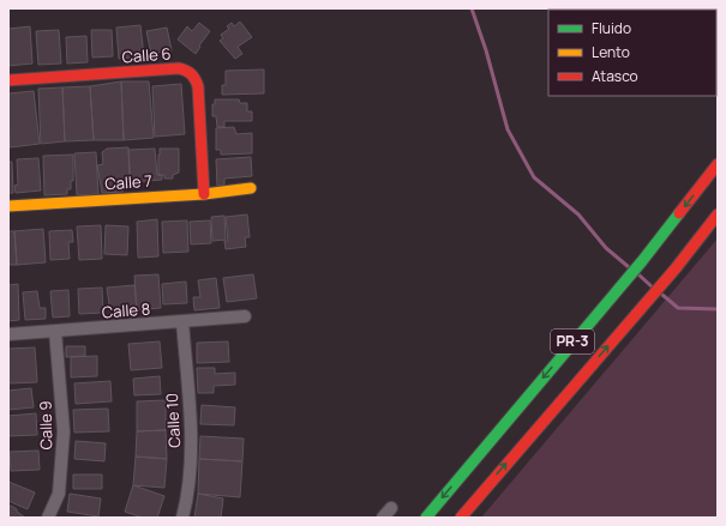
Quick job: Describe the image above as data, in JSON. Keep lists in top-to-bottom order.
{
  "streets": {
    "main road": ["Calle 6", "Calle 7", "PR-3"],
    "street": ["Calle 8", "Calle 10", "Calle 9"]
  },
  "crossings": [
    ["Calle 6", "Calle 7"],
    ["Calle 8", "Calle 10"],
    ["Calle 8", "Calle 9"]
  ],
  "legend": ["Fluido", "Lento", "Atasco"]
}
